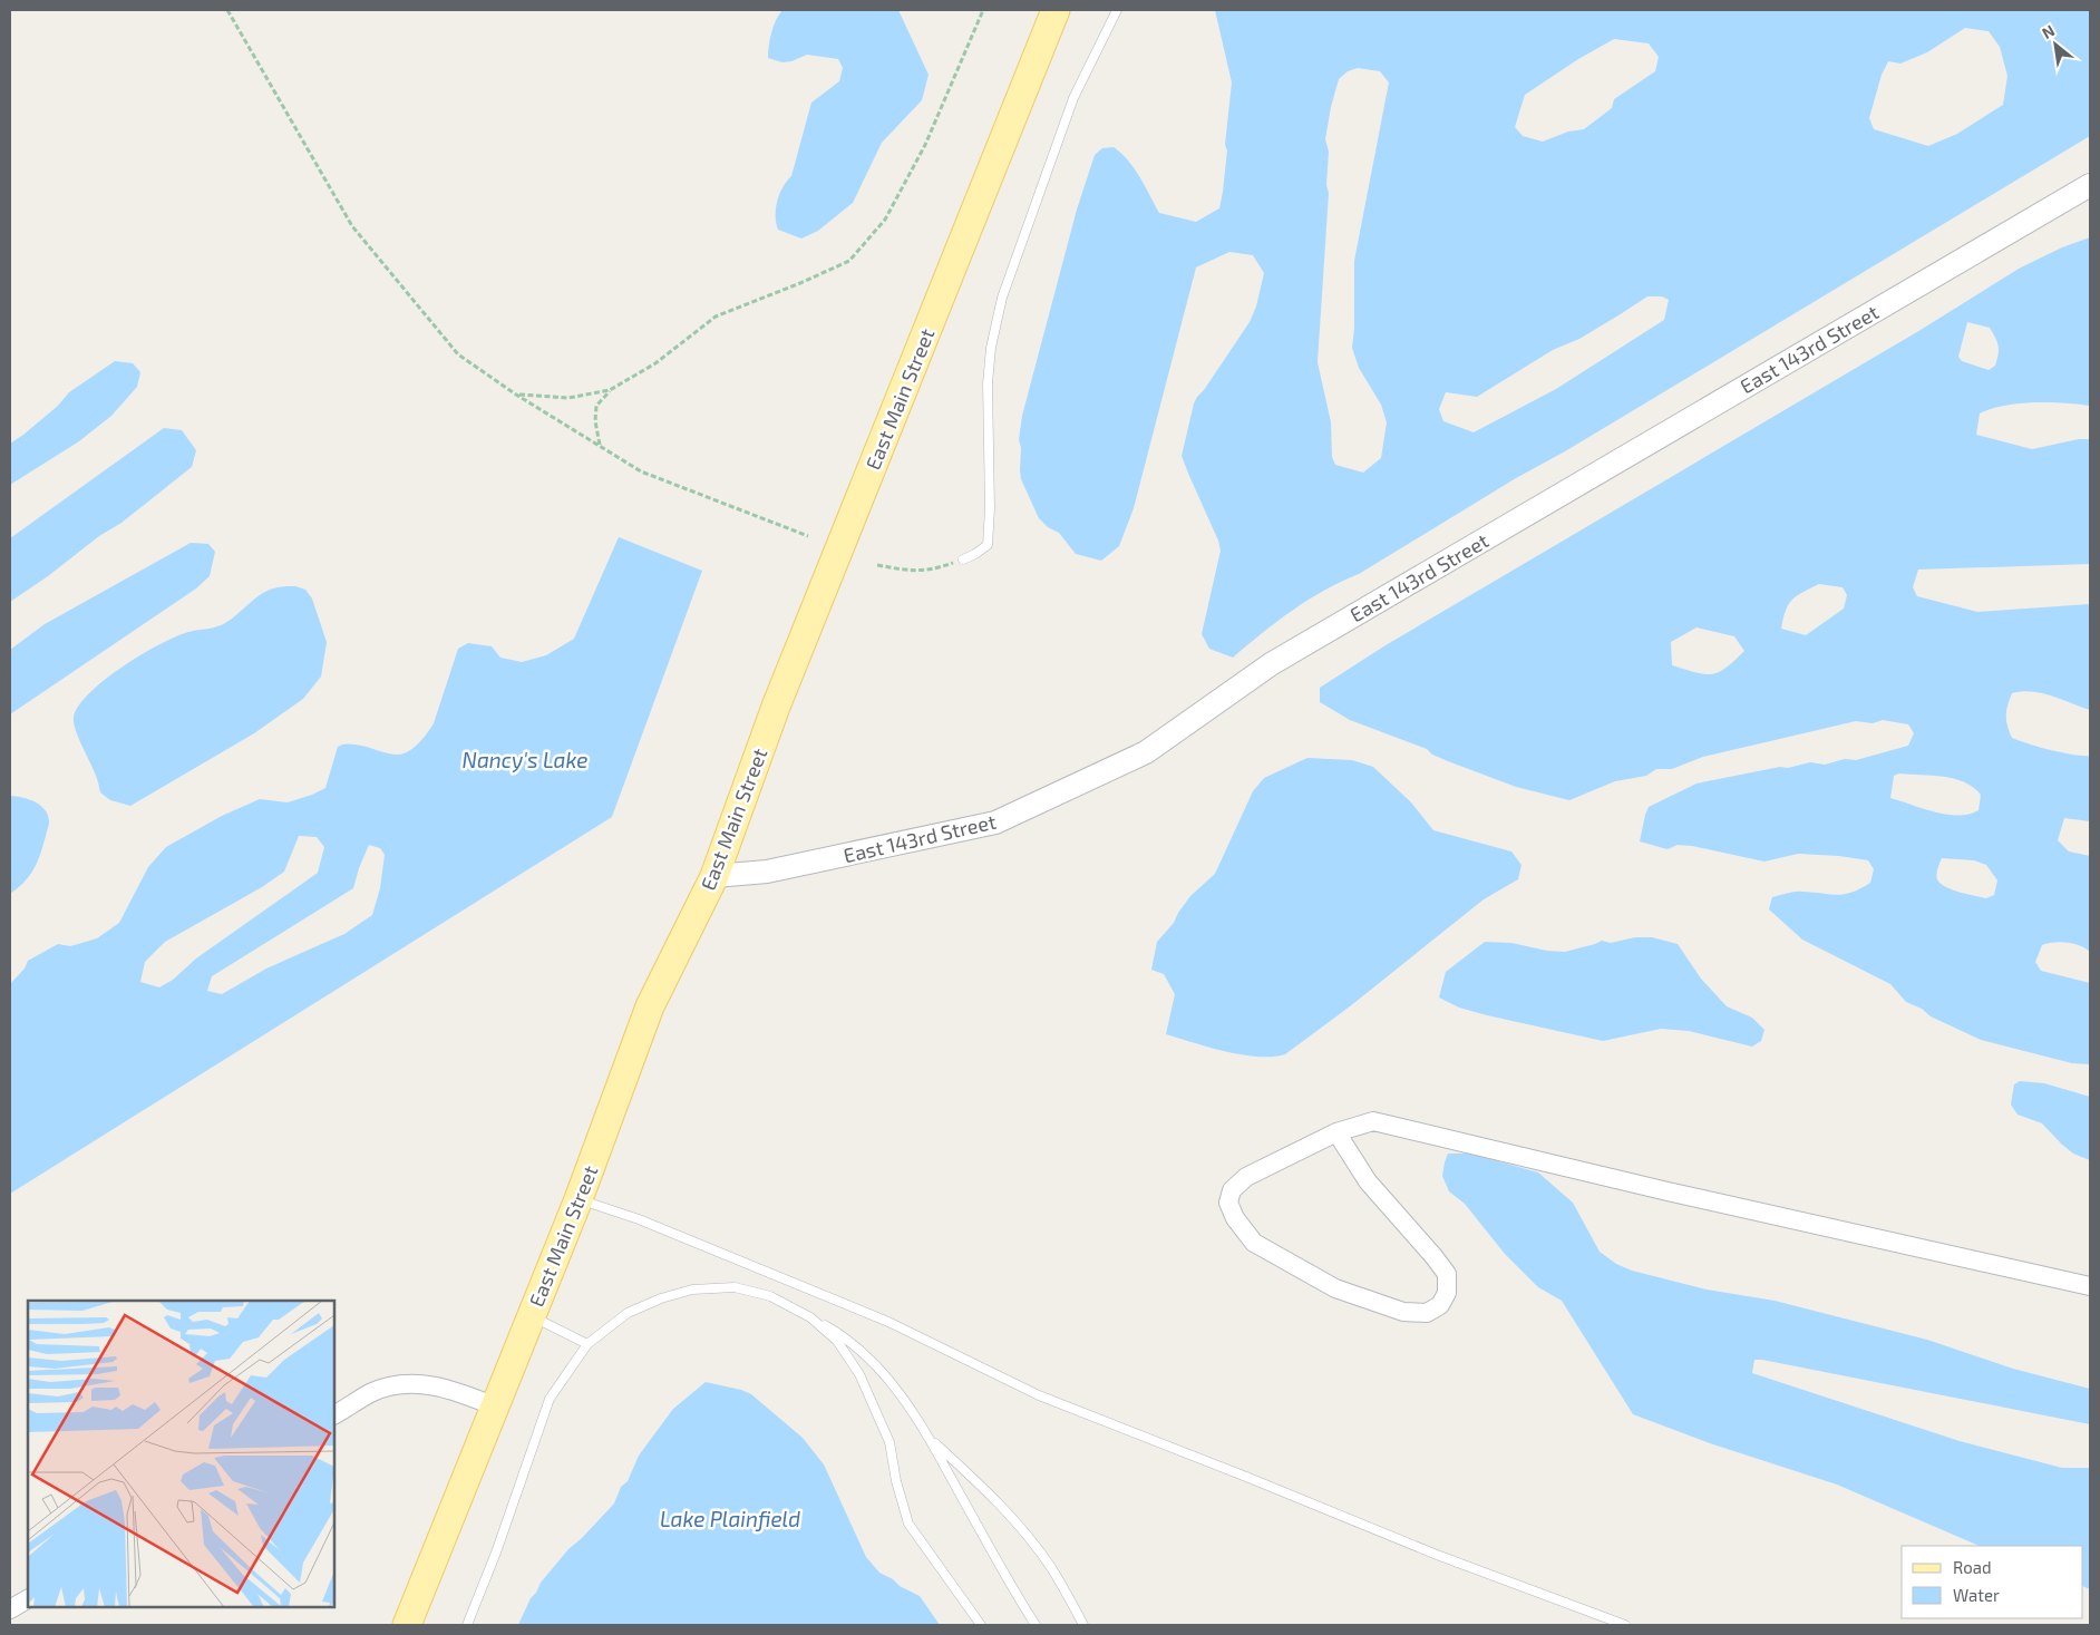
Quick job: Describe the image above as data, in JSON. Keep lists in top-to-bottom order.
{
  "streets": {
    "main road": ["East Main Street"],
    "street": ["East 143rd Street"]
  },
  "crossings": [
    ["East 143rd Street", "East Main Street"]
  ],
  "water": ["Nancy's Lake", "Lake Plainfield"],
  "legend": ["Road", "Water"],
  "north": "top left"
}
